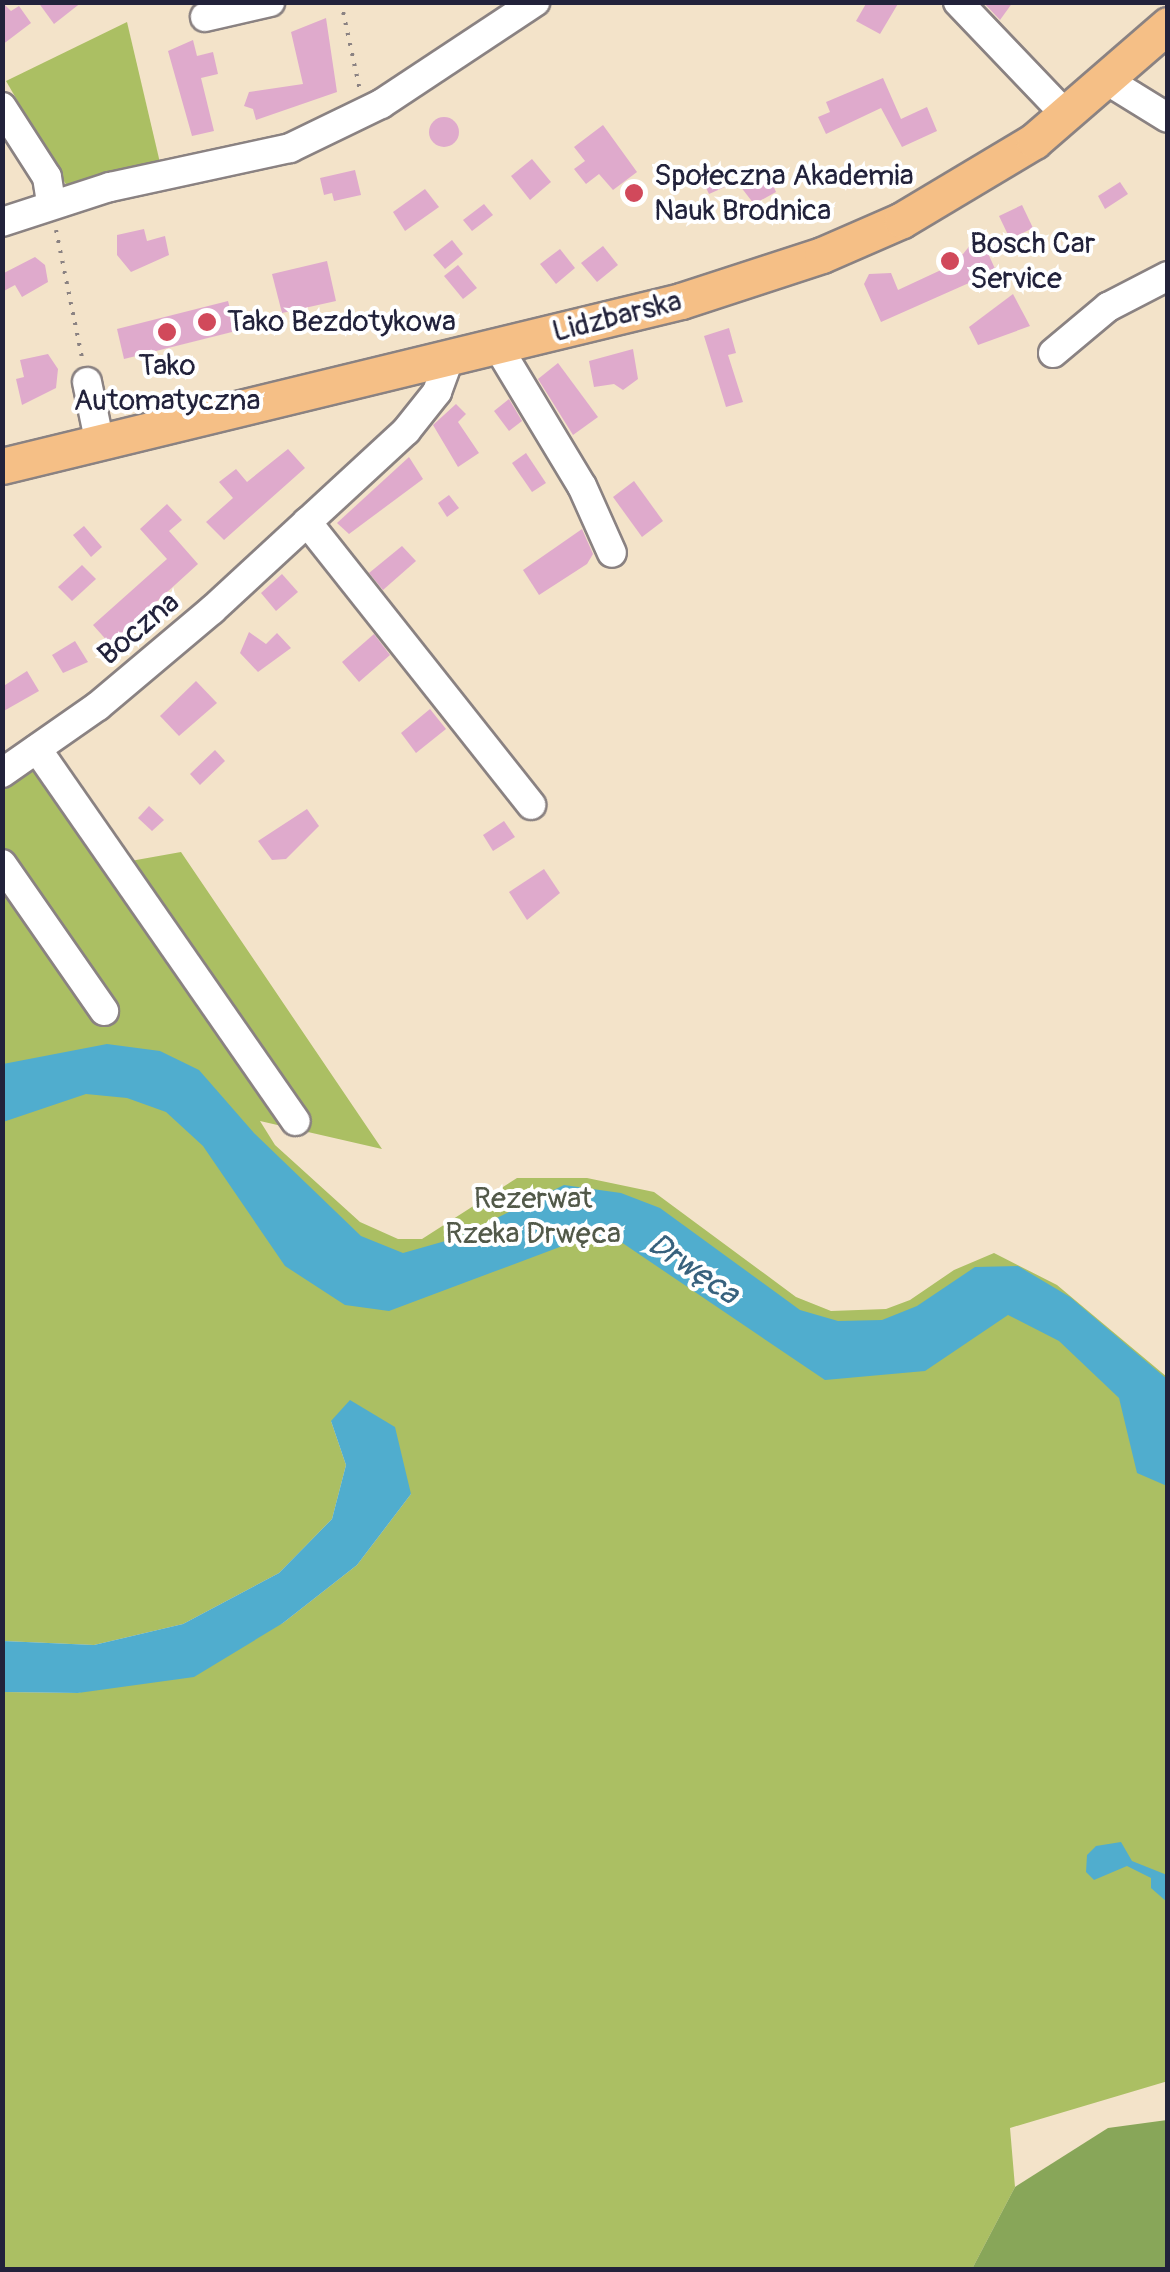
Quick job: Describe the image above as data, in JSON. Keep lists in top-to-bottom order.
{
  "streets": {
    "main road": ["Lidzbarska"],
    "street": ["Boczna"]
  },
  "crossings": [
    ["Lidzbarska", "Boczna"]
  ],
  "water": ["Drwęca"],
  "parks": ["Rezerwat Rzeka Drwęca"],
  "places": [
    "Społeczna Akademia Nauk Brodnica",
    "Bosch Car Service",
    "Tako Bezdotykowa",
    "Tako Automatyczna"
  ]
}
